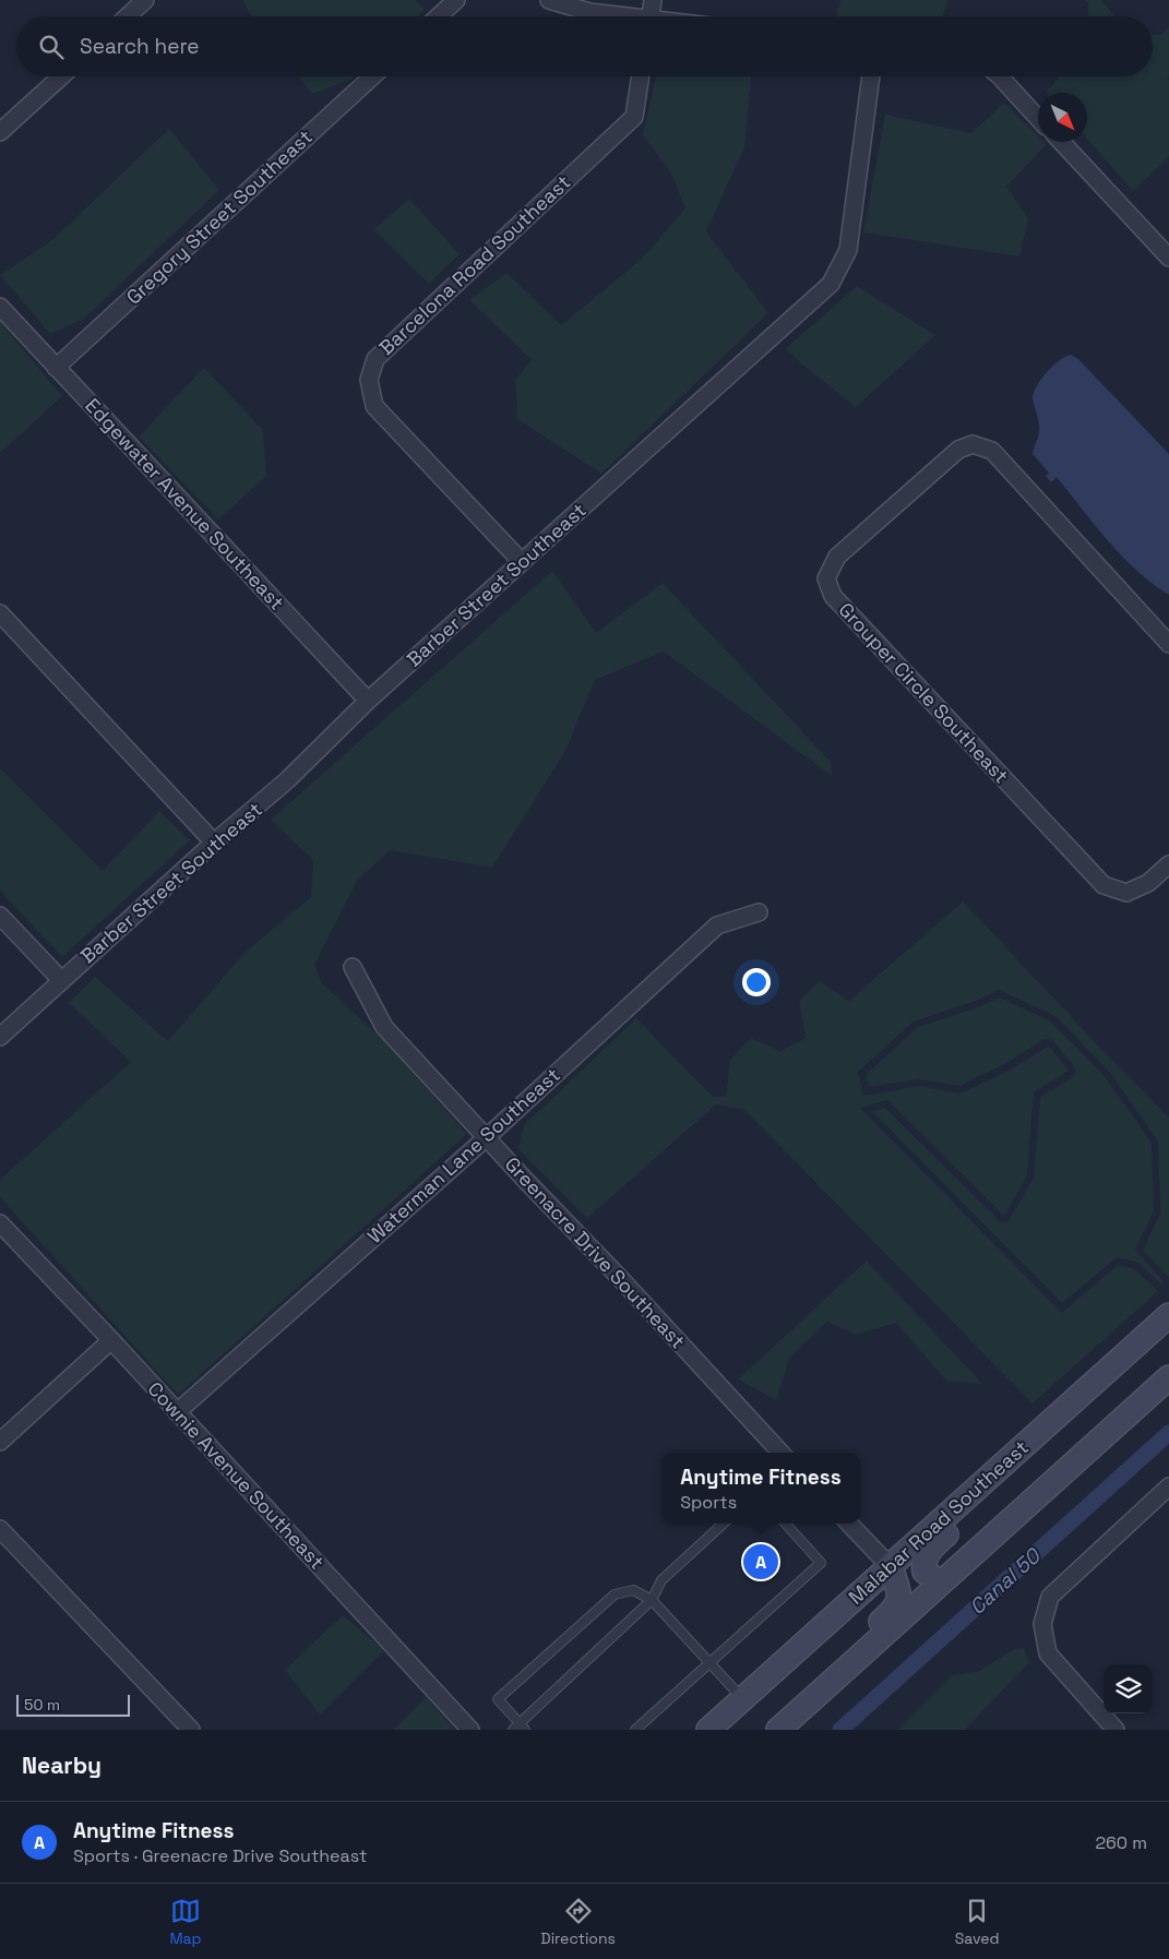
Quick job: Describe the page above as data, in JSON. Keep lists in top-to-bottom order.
{
  "streets": {
    "main road": ["Malabar Road Southeast"],
    "street": [
      "Gregory Street Southeast",
      "Barcelona Road Southeast",
      "Edgewater Avenue Southeast",
      "Barber Street Southeast",
      "Grouper Circle Southeast",
      "Waterman Lane Southeast",
      "Greenacre Drive Southeast",
      "Cownie Avenue Southeast"
    ]
  },
  "crossings": [
    ["Gregory Street Southeast", "Edgewater Avenue Southeast"],
    ["Barcelona Road Southeast", "Barber Street Southeast"],
    ["Edgewater Avenue Southeast", "Barber Street Southeast"],
    ["Waterman Lane Southeast", "Greenacre Drive Southeast"],
    ["Waterman Lane Southeast", "Cownie Avenue Southeast"]
  ],
  "water": ["Canal 50"],
  "scale_bar": "50 m",
  "north": "bottom right",
  "page": {
    "search": "Search here",
    "popup": ["Anytime Fitness", "Sports"],
    "pins": "A",
    "scale": "50 m",
    "heading": "Nearby",
    "list": [
      {
        "mark": "A",
        "name": "Anytime Fitness",
        "note": "Sports · Greenacre Drive Southeast",
        "value": "260 m"
      }
    ],
    "nav": ["Map", "Directions", "Saved"]
  }
}
